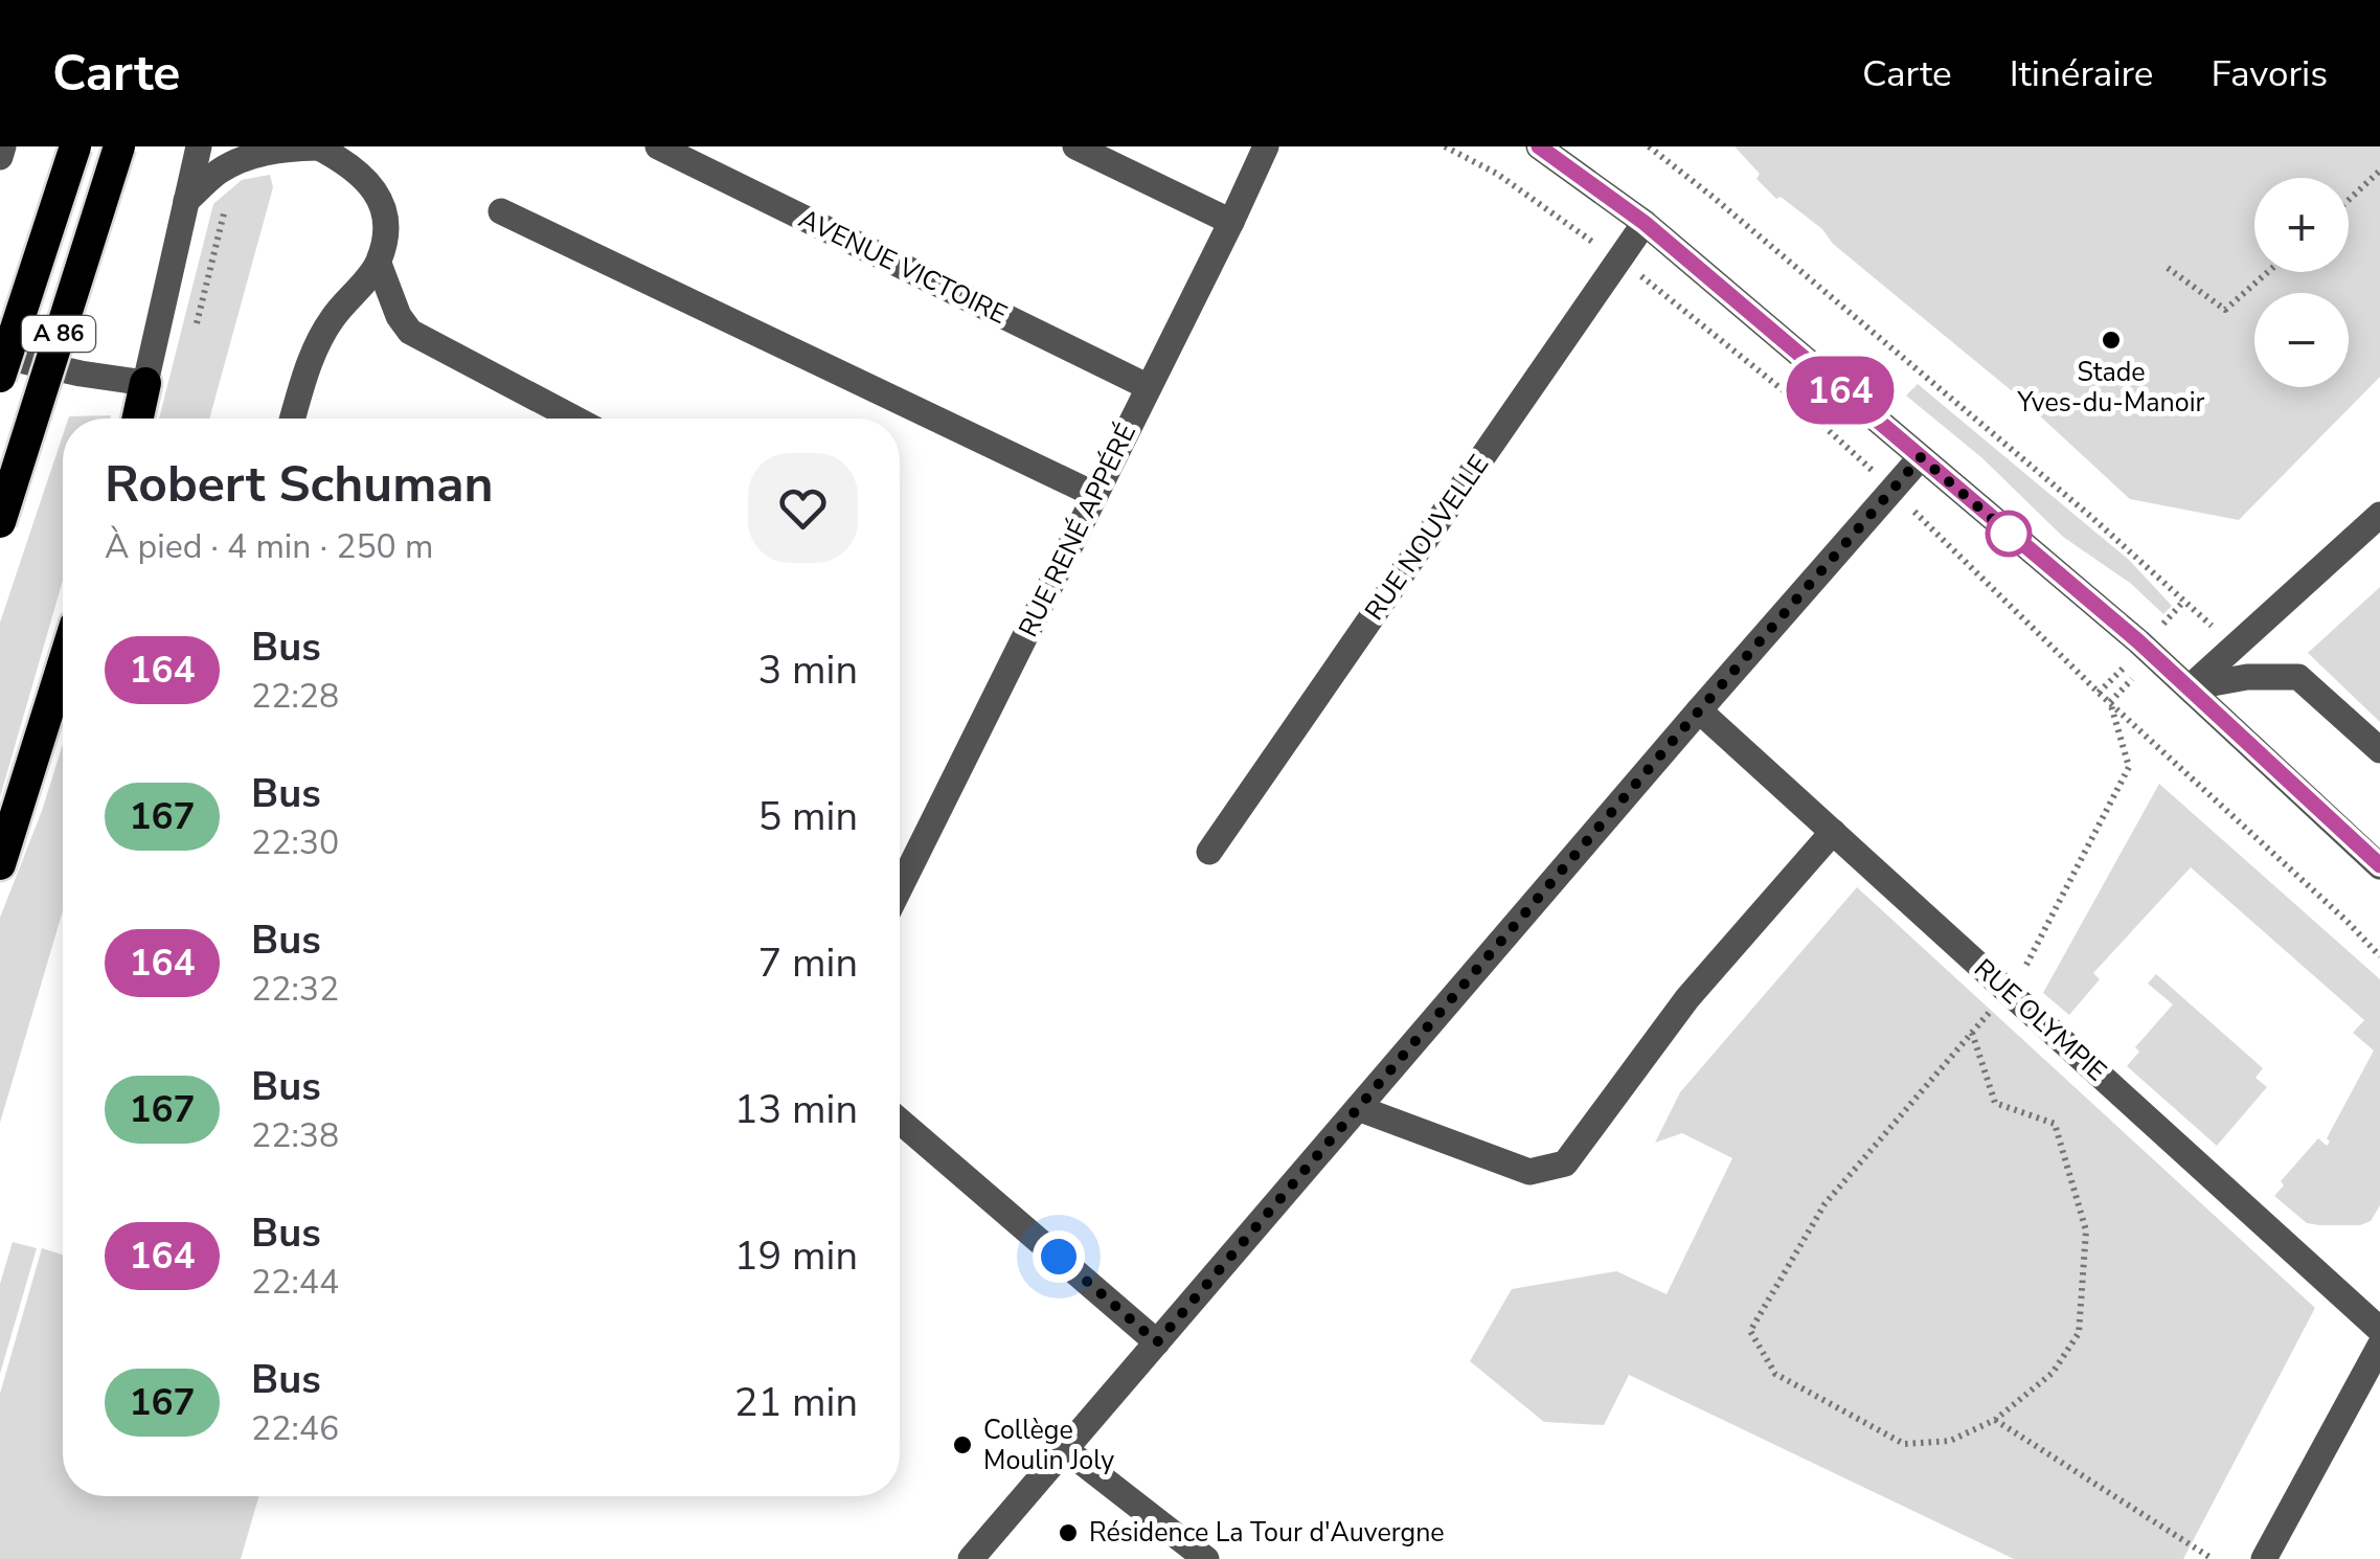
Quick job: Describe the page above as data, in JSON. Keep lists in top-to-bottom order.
{
  "streets": {
    "highway": ["A 86"],
    "street": [
      "AVENUE VICTOIRE",
      "RUE RENÉ APPÉRÉ",
      "RUE NOUVELLE",
      "RUE OLYMPIE"
    ]
  },
  "crossings": [
    ["AVENUE VICTOIRE", "RUE RENÉ APPÉRÉ"]
  ],
  "places": ["Stade Yves-du-Manoir", "Collège Moulin Joly", "Résidence La Tour d'Auvergne"],
  "lines": ["bus line 164"],
  "page": {
    "header": "Carte",
    "nav": ["Carte", "Itinéraire", "Favoris"],
    "on_map": "164",
    "map_buttons": ["+", "−"],
    "heading": ["Robert Schuman", "À pied · 4 min · 250 m"],
    "list": [
      {
        "mark": "164",
        "name": "Bus",
        "note": "22:28",
        "value": "3 min"
      },
      {
        "mark": "167",
        "name": "Bus",
        "note": "22:30",
        "value": "5 min"
      },
      {
        "mark": "164",
        "name": "Bus",
        "note": "22:32",
        "value": "7 min"
      },
      {
        "mark": "167",
        "name": "Bus",
        "note": "22:38",
        "value": "13 min"
      },
      {
        "mark": "164",
        "name": "Bus",
        "note": "22:44",
        "value": "19 min"
      },
      {
        "mark": "167",
        "name": "Bus",
        "note": "22:46",
        "value": "21 min"
      }
    ]
  }
}
